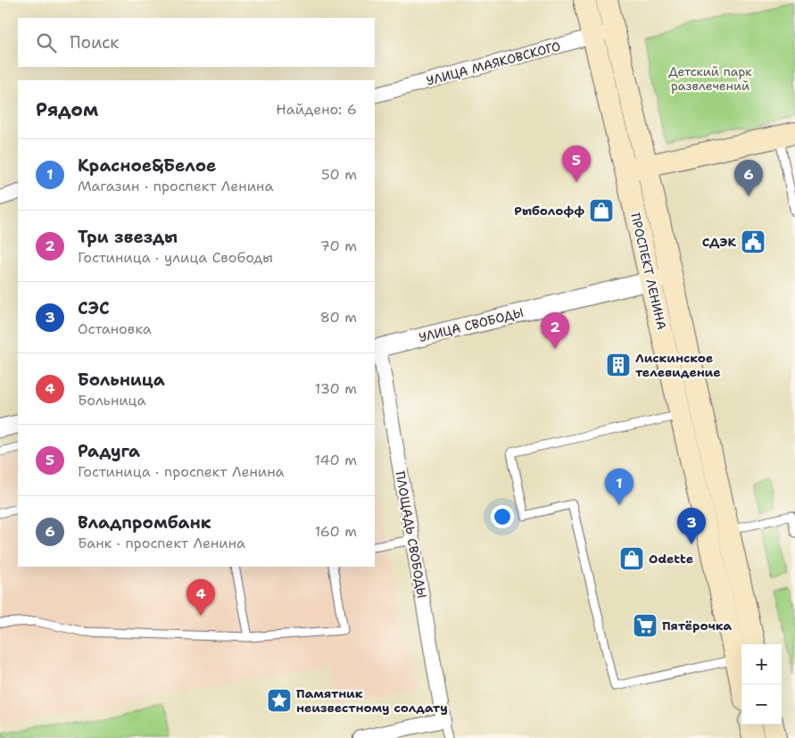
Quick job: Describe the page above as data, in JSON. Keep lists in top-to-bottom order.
{
  "streets": {
    "main road": ["ПРОСПЕКТ ЛЕНИНА"],
    "street": ["УЛИЦА МАЯКОВСКОГО", "УЛИЦА СВОБОДЫ", "ПЛОЩАДЬ СВОБОДЫ"]
  },
  "crossings": [
    ["УЛИЦА МАЯКОВСКОГО", "ПРОСПЕКТ ЛЕНИНА"],
    ["ПРОСПЕКТ ЛЕНИНА", "УЛИЦА СВОБОДЫ"],
    ["УЛИЦА СВОБОДЫ", "ПЛОЩАДЬ СВОБОДЫ"]
  ],
  "parks": ["Детский парк развлечений"],
  "places": {
    "shop": ["Рыболофф", "Odette"],
    "public building": ["СДЭК"],
    "building": ["Лискинское телевидение"],
    "supermarket": ["Пятёрочка"],
    "place": ["Памятник неизвестному солдату"]
  },
  "page": {
    "search": "Поиск",
    "heading": ["Рядом", "Найдено: 6"],
    "list": [
      {
        "mark": "1",
        "name": "Красное&Белое",
        "note": "Магазин · проспект Ленина",
        "value": "50 m"
      },
      {
        "mark": "2",
        "name": "Три звезды",
        "note": "Гостиница · улица Свободы",
        "value": "70 m"
      },
      {
        "mark": "3",
        "name": "СЭС",
        "note": "Остановка",
        "value": "80 m"
      },
      {
        "mark": "4",
        "name": "Больница",
        "note": "Больница",
        "value": "130 m"
      },
      {
        "mark": "5",
        "name": "Радуга",
        "note": "Гостиница · проспект Ленина",
        "value": "140 m"
      },
      {
        "mark": "6",
        "name": "Владпромбанк",
        "note": "Банк · проспект Ленина",
        "value": "160 m"
      }
    ],
    "pins": [
      "5",
      "6",
      "2",
      "1",
      "3",
      "4"
    ],
    "map_buttons": ["+", "−"]
  }
}
